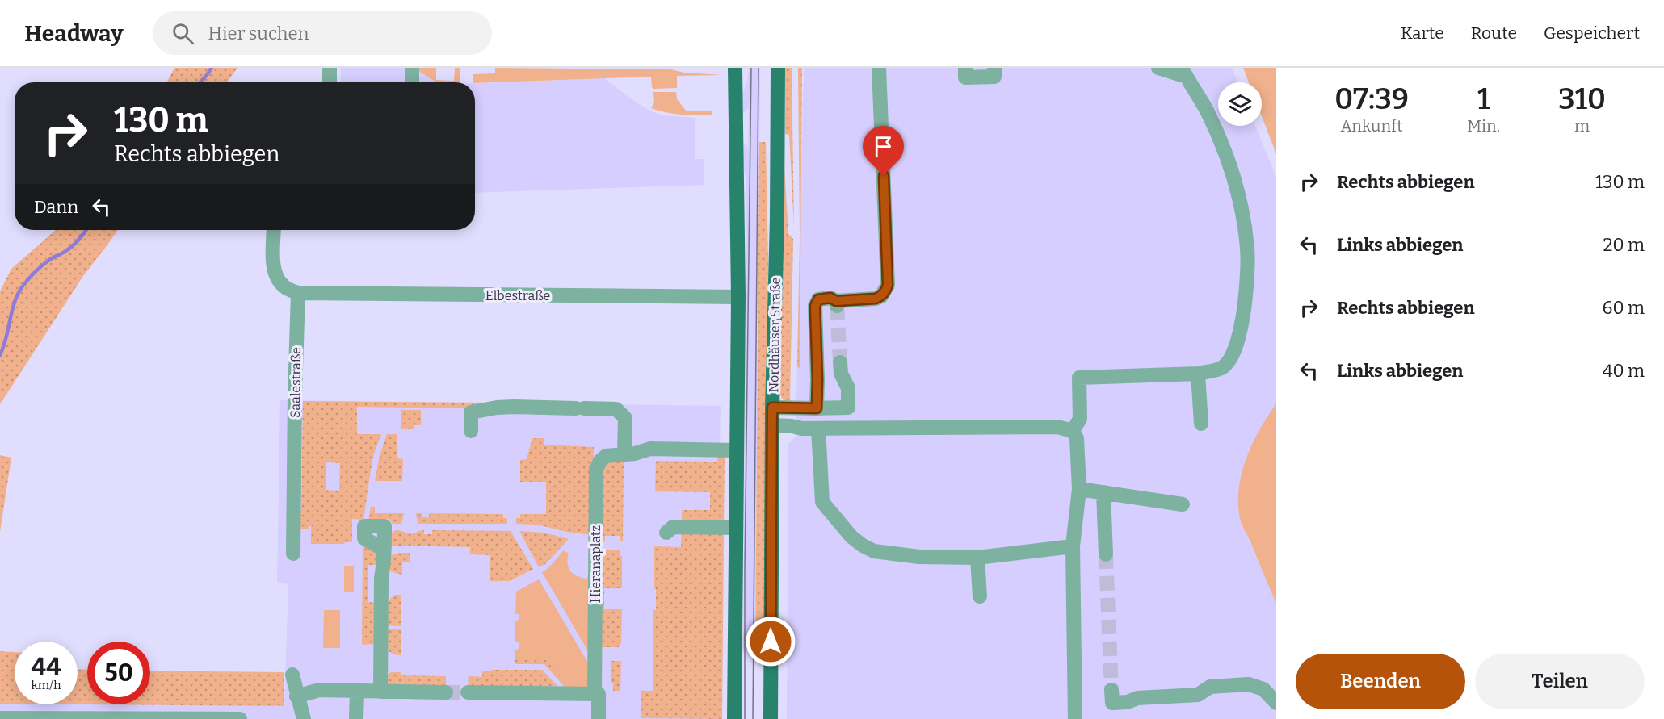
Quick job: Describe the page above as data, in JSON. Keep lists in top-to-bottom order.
{
  "streets": {
    "main road": ["Nordhäuser Straße"],
    "street": ["Elbestraße", "Saalestraße", "Hieranaplatz"]
  },
  "crossings": [
    ["Elbestraße", "Saalestraße"]
  ],
  "page": {
    "header": "Headway",
    "search": "Hier suchen",
    "nav": ["Karte", "Route", "Gespeichert"],
    "eta": [
      "07:39",
      "Ankunft",
      "1",
      "Min.",
      "310",
      "m"
    ],
    "turn": ["130 m", "Rechts abbiegen"],
    "list": [
      {
        "name": "Rechts abbiegen",
        "value": "130 m"
      },
      {
        "name": "Links abbiegen",
        "value": "20 m"
      },
      {
        "name": "Rechts abbiegen",
        "value": "60 m"
      },
      {
        "name": "Links abbiegen",
        "value": "40 m"
      }
    ],
    "then": "Dann",
    "speed": "44 km/h",
    "limit": "50",
    "buttons": ["Beenden", "Teilen"]
  }
}
